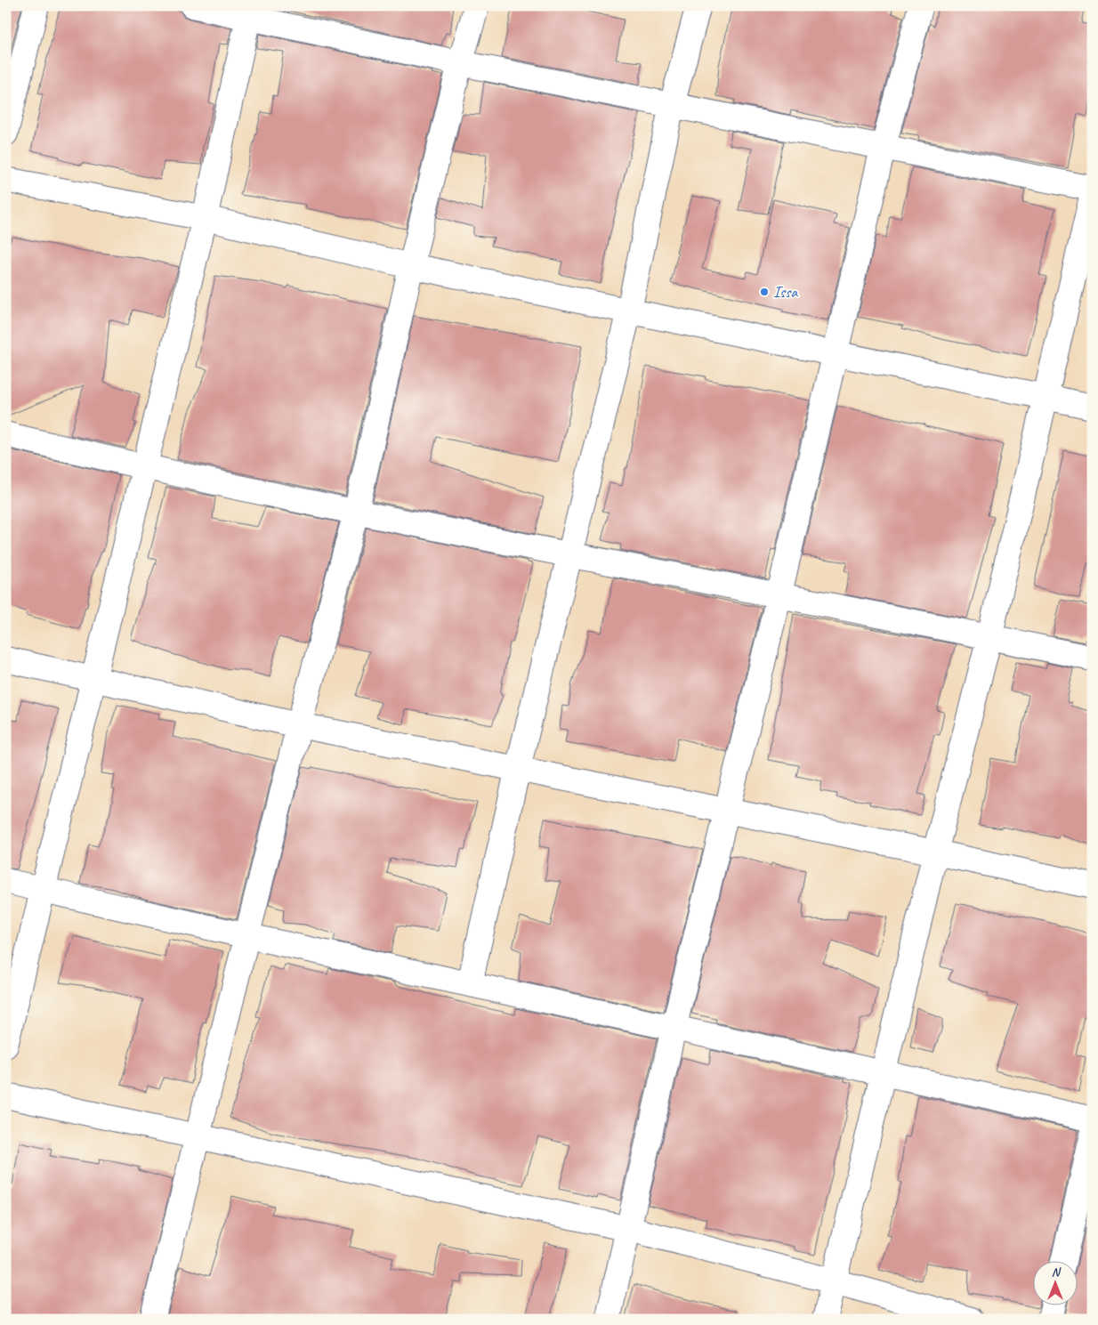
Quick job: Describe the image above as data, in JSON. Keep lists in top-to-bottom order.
{
  "places": ["Issa"],
  "north": "top"
}
